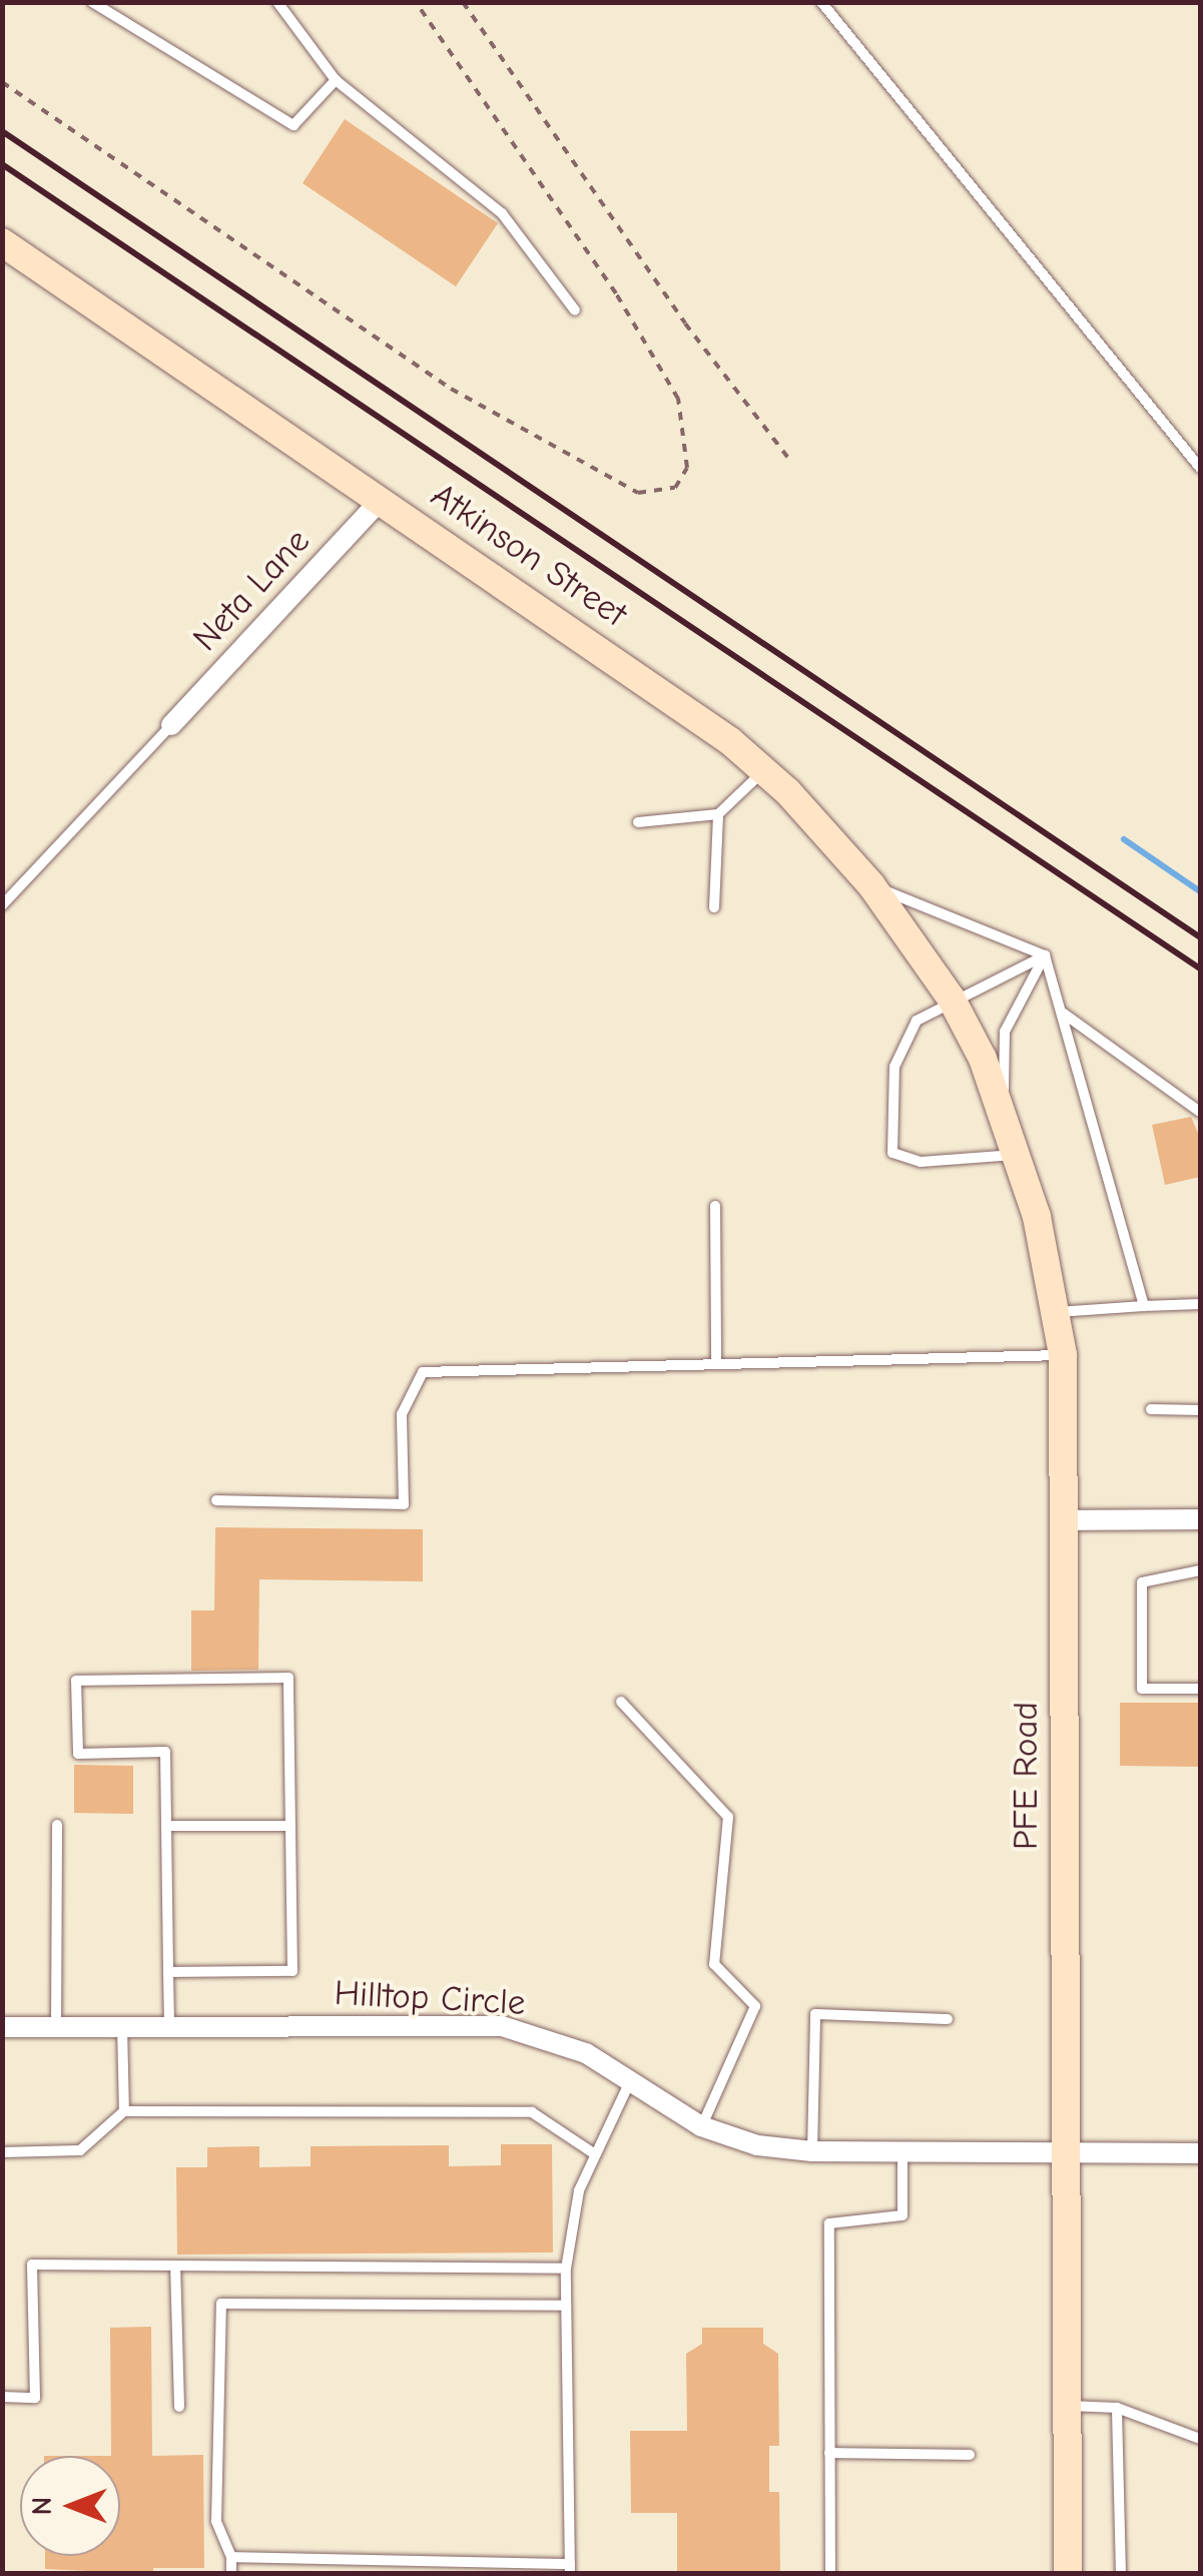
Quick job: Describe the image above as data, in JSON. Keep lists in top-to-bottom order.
{
  "streets": {
    "main road": ["Atkinson Street", "PFE Road"],
    "street": ["Neta Lane", "Hilltop Circle"]
  },
  "crossings": [
    ["Atkinson Street", "Neta Lane"],
    ["Atkinson Street", "PFE Road"],
    ["PFE Road", "Hilltop Circle"]
  ],
  "north": "left"
}
